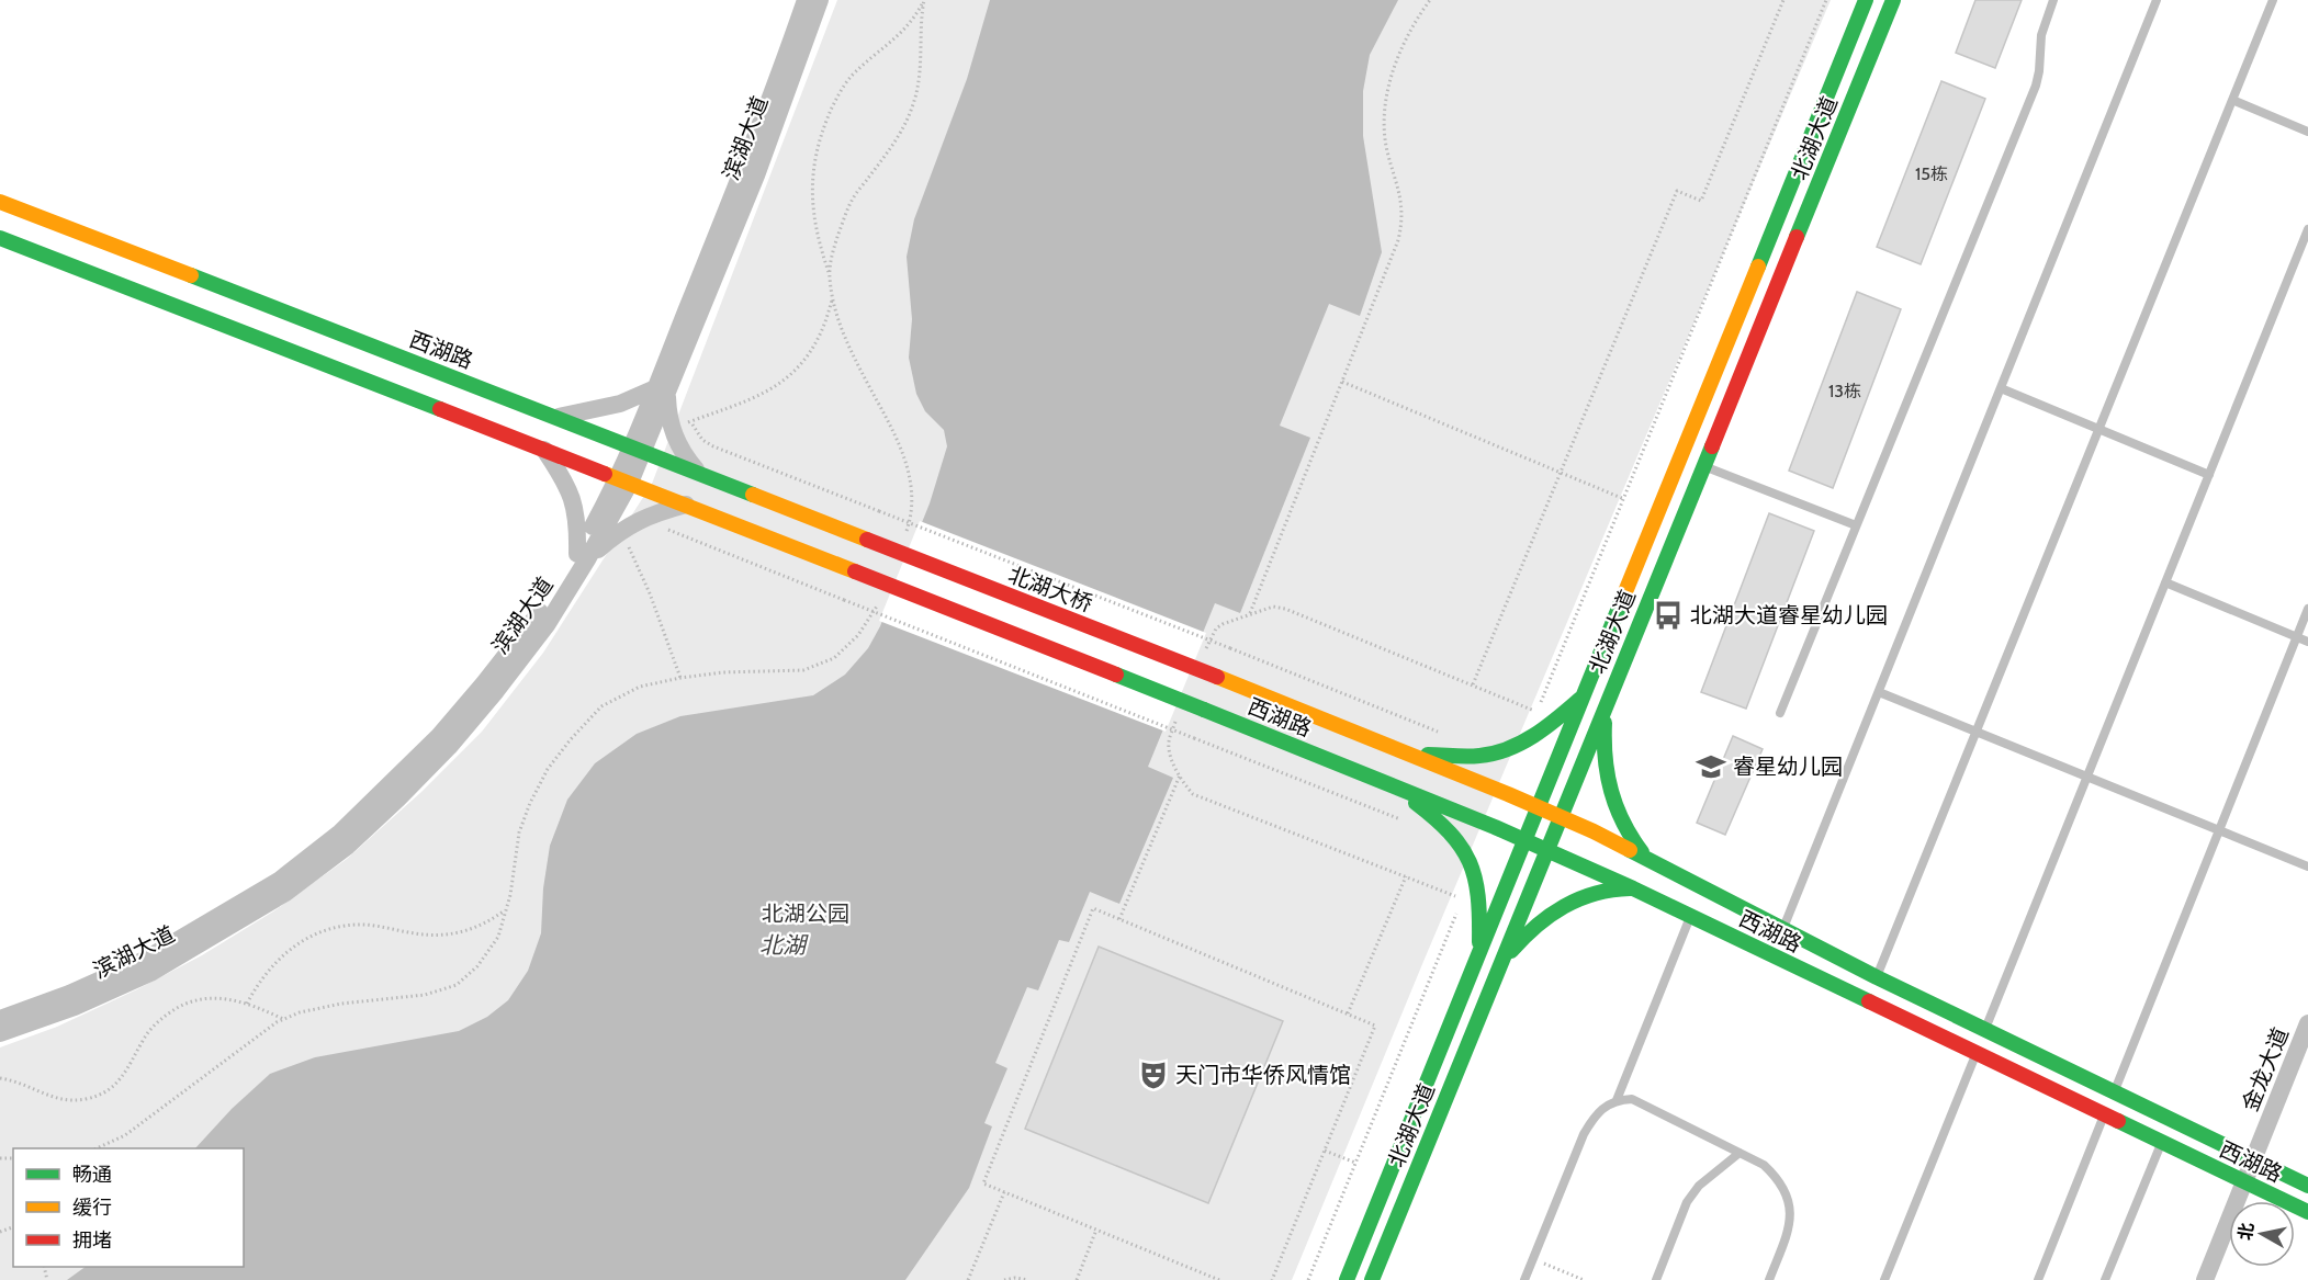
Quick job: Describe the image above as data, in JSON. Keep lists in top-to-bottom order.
{
  "streets": {
    "main road": ["北湖大道", "西湖路", "北湖大桥"],
    "street": ["滨湖大道", "金龙大道"]
  },
  "crossings": [
    ["滨湖大道", "西湖路"],
    ["北湖大道", "西湖路"],
    ["西湖路", "北湖大桥"],
    ["西湖路", "金龙大道"]
  ],
  "water": ["北湖"],
  "parks": ["北湖公园"],
  "places": {
    "bus stop": ["北湖大道睿星幼儿园"],
    "school or university": ["睿星幼儿园"],
    "theatre": ["天门市华侨风情馆"]
  },
  "house_numbers": ["15栋", "13栋"],
  "legend": ["畅通", "缓行", "拥堵"],
  "north": "left"
}
